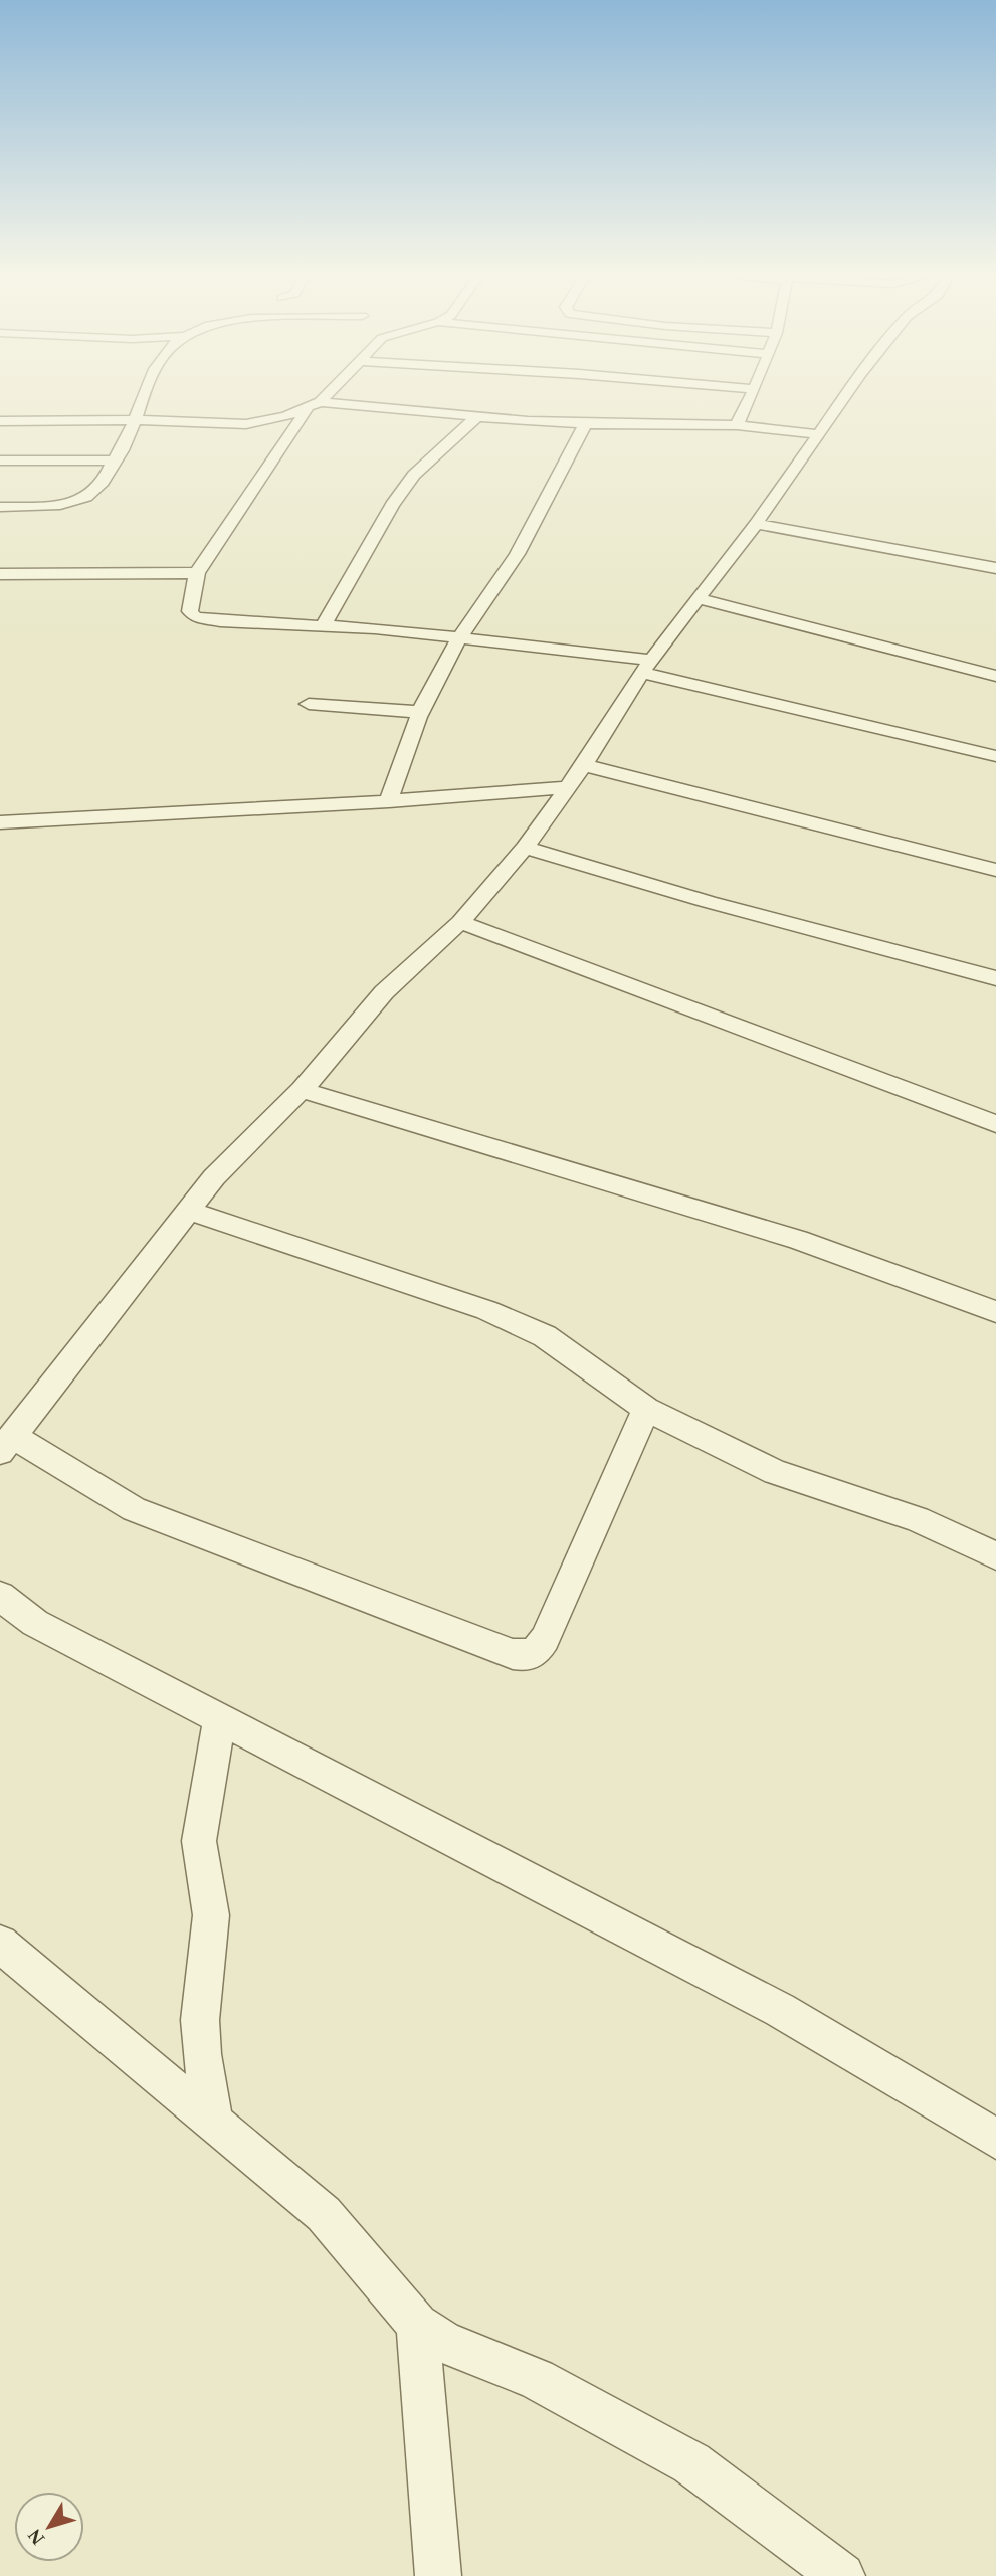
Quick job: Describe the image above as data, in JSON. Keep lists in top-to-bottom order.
{
  "north": "bottom left"
}
